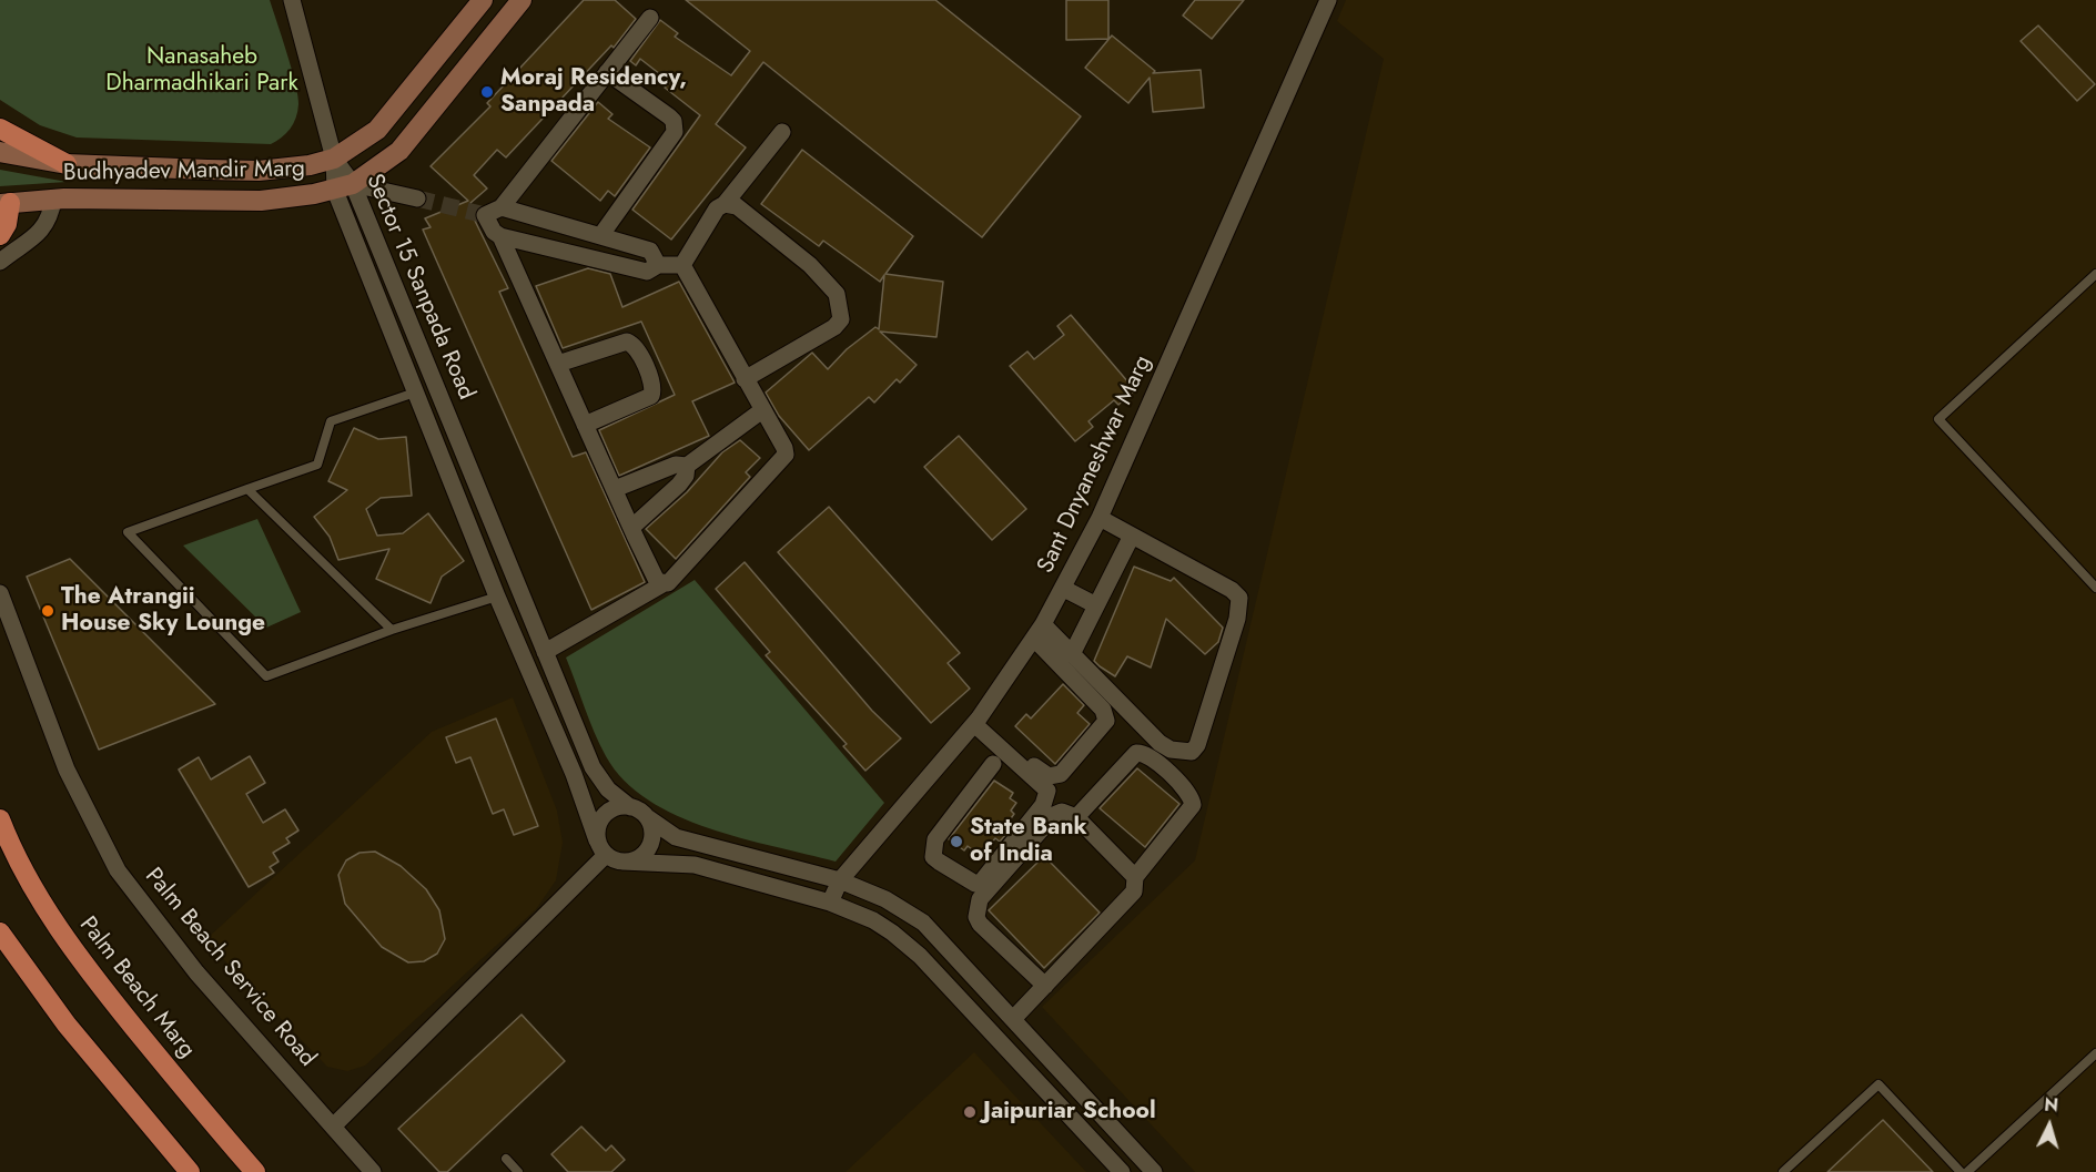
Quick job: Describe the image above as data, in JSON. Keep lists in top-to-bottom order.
{
  "streets": {
    "main road": ["Budhyadev Mandir Marg", "Palm Beach Marg"],
    "street": ["Sector 15 Sanpada Road", "Sant Dnyaneshwar Marg", "Palm Beach Service Road"]
  },
  "crossings": [
    ["Budhyadev Mandir Marg", "Sector 15 Sanpada Road"]
  ],
  "parks": ["Nanasaheb Dharmadhikari Park"],
  "places": [
    "Moraj Residency, Sanpada",
    "The Atrangii House Sky Lounge",
    "State Bank of India",
    "Jaipuriar School"
  ],
  "north": "top"
}
